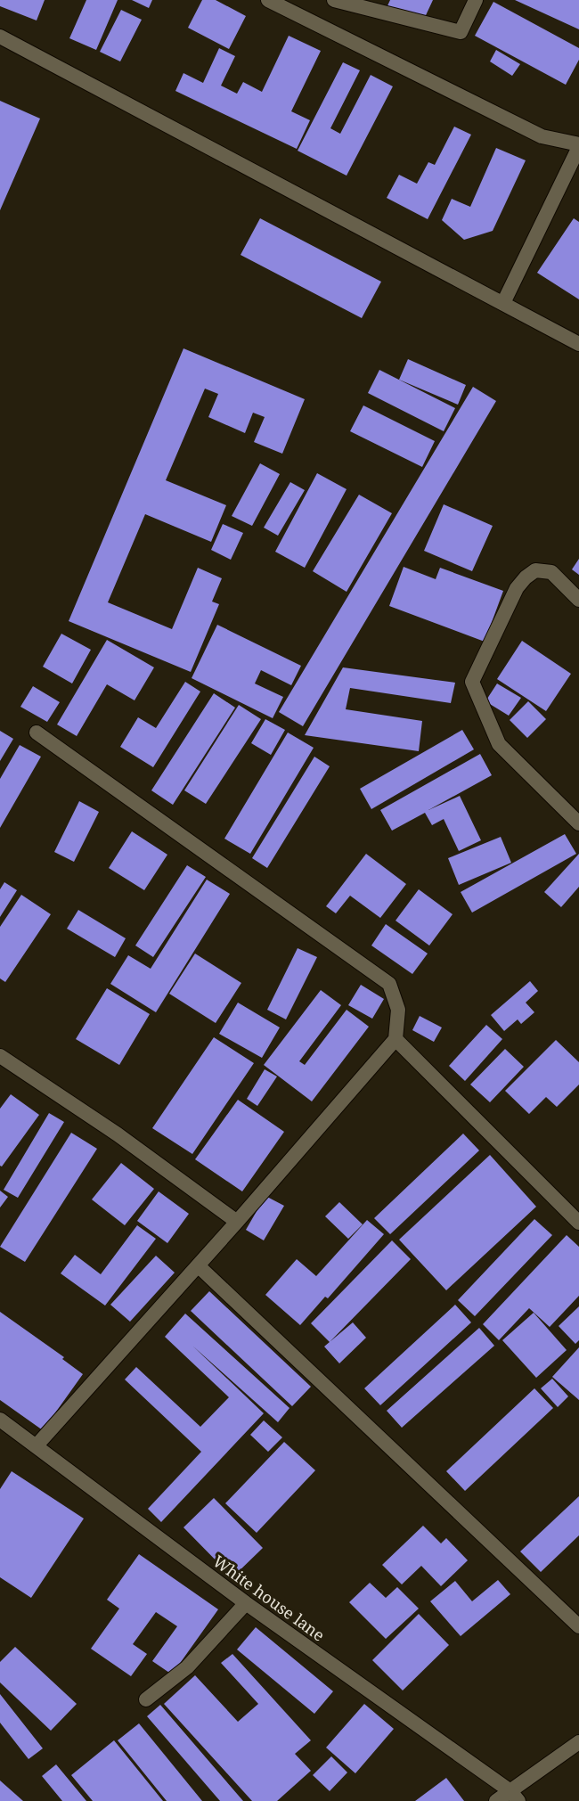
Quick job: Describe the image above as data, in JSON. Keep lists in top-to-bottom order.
{
  "streets": {
    "street": ["White house lane"]
  }
}
